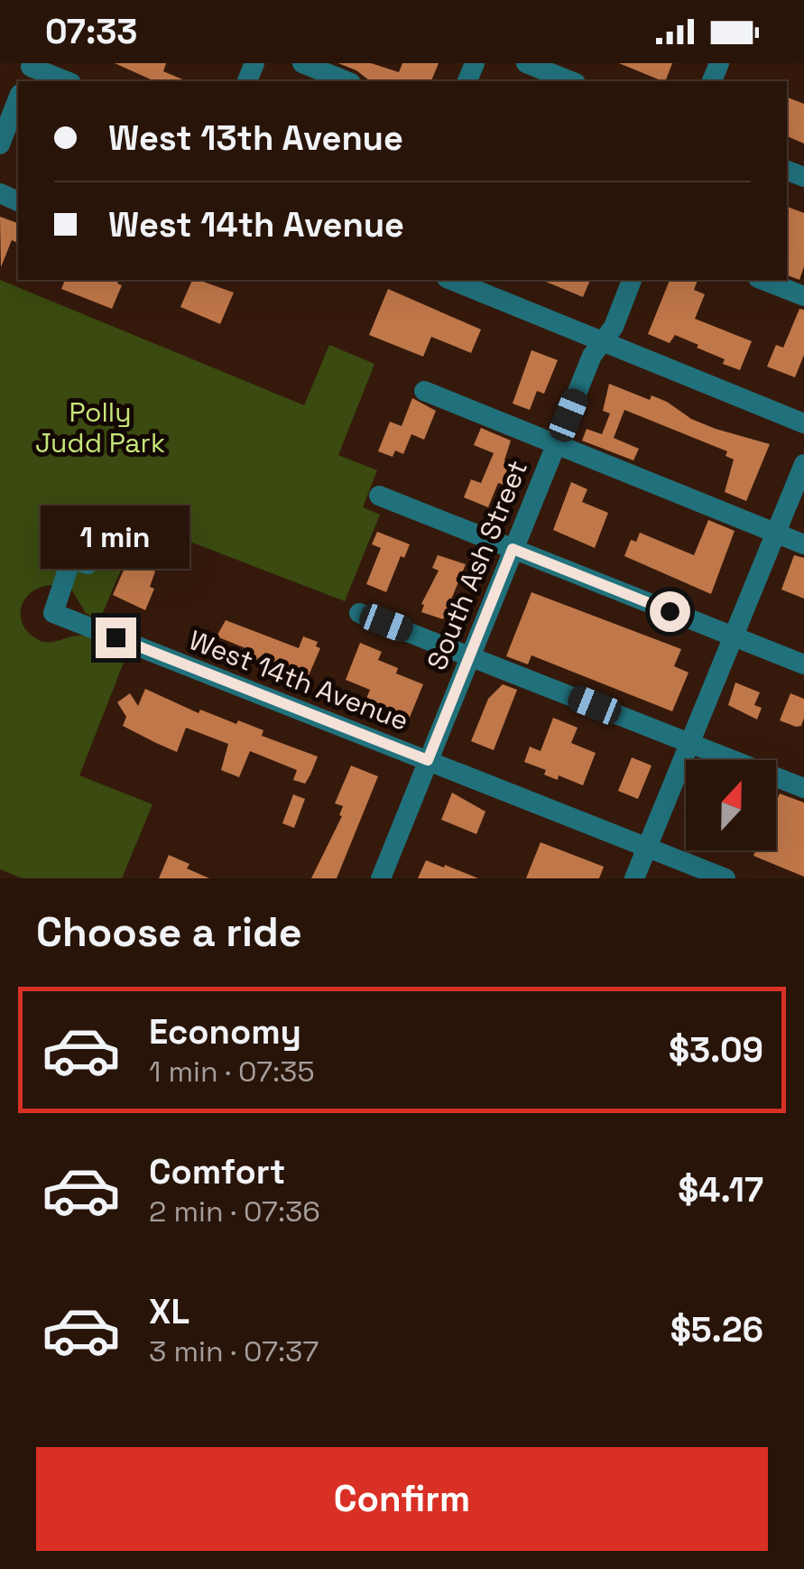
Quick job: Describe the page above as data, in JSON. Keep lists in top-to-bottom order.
{
  "streets": {
    "street": ["South Ash Street", "West 14th Avenue"]
  },
  "crossings": [
    ["South Ash Street", "West 14th Avenue"]
  ],
  "parks": ["Polly Judd Park"],
  "north": "top",
  "page": {
    "status": "07:33",
    "banner": ["West 13th Avenue", "West 14th Avenue"],
    "bubble": "1 min",
    "heading": "Choose a ride",
    "list": [
      {
        "name": "Economy",
        "note": "1 min · 07:35",
        "value": "$3.09"
      },
      {
        "name": "Comfort",
        "note": "2 min · 07:36",
        "value": "$4.17"
      },
      {
        "name": "XL",
        "note": "3 min · 07:37",
        "value": "$5.26"
      }
    ],
    "buttons": "Confirm"
  }
}
